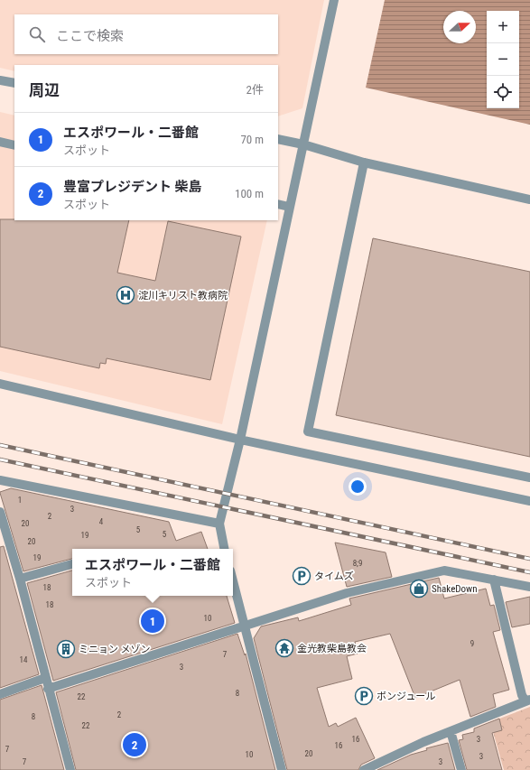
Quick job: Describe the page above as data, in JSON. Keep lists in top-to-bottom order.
{
  "places": {
    "hospital": ["淀川キリスト教病院"],
    "parking": ["タイムズ", "ボンジュール"],
    "shop": ["ShakeDown"],
    "temple": ["金光教柴島教会"],
    "building": ["ミニョン メゾン"]
  },
  "house_numbers": [
    "1",
    "3",
    "2",
    "4",
    "20",
    "5",
    "5",
    "19",
    "20",
    "19",
    "8;9",
    "18",
    "18",
    "10",
    "9",
    "7",
    "14",
    "3",
    "8",
    "22",
    "2",
    "8",
    "22",
    "16",
    "3",
    "16",
    "7",
    "20",
    "10",
    "3",
    "7",
    "3"
  ],
  "north": "right",
  "page": {
    "map_buttons": ["+", "−"],
    "search": "ここで検索",
    "heading": ["周辺", "2件"],
    "list": [
      {
        "mark": "1",
        "name": "エスポワール・二番館",
        "note": "スポット",
        "value": "70 m"
      },
      {
        "mark": "2",
        "name": "豊富プレジデント 柴島",
        "note": "スポット",
        "value": "100 m"
      }
    ],
    "popup": ["エスポワール・二番館", "スポット"],
    "pins": ["1", "2"]
  }
}
